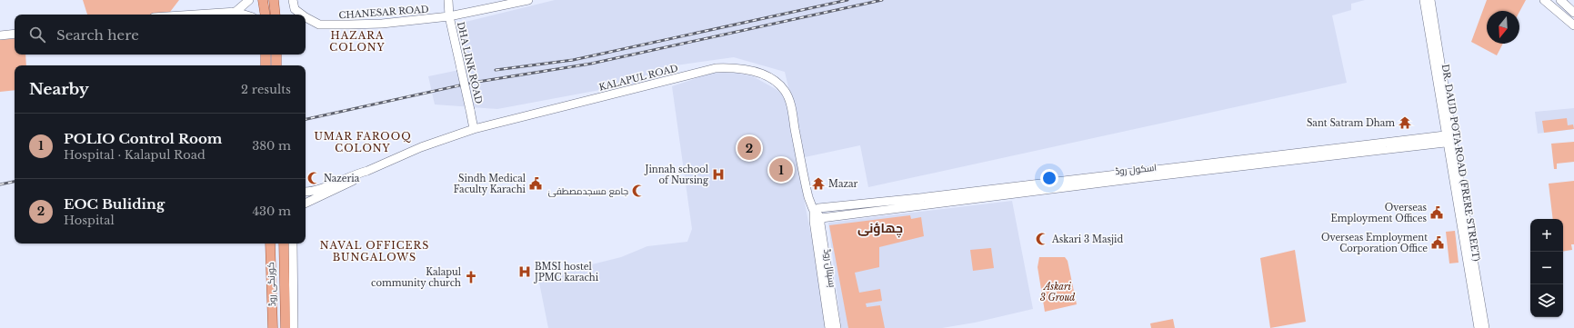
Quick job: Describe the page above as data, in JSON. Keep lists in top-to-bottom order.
{
  "streets": {
    "main road": [
      "CHANESAR ROAD",
      "DHA LINK ROAD",
      "KALAPUL ROAD",
      "DR. DAUD POTA ROAD (FRERE STREET)",
      "اسکول روڈ",
      "ہسپتال روڈ",
      "کورنگی روڈ"
    ]
  },
  "crossings": [
    ["CHANESAR ROAD", "DHA LINK ROAD"],
    ["DHA LINK ROAD", "KALAPUL ROAD"],
    ["KALAPUL ROAD", "اسکول روڈ"],
    ["KALAPUL ROAD", "ہسپتال روڈ"],
    ["DR. DAUD POTA ROAD (FRERE STREET)", "اسکول روڈ"],
    ["اسکول روڈ", "ہسپتال روڈ"]
  ],
  "districts": [
    "HAZARA COLONY",
    "UMAR FAROOQ COLONY",
    "چھاؤنی",
    "NAVAL OFFICERS BUNGALOWS"
  ],
  "parks": ["Askari 3 Groud"],
  "places": {
    "temple": ["Sant Satram Dham", "Mazar"],
    "hospital": ["Jinnah school of Nursing", "BMSI hostel JPMC karachi"],
    "mosque": ["Nazeria", "جامع مسجدمصطفیٰ", "Askari 3 Masjid"],
    "public building": ["Sindh Medical Faculty Karachi", "Overseas Employment Offices", "Overseas Employment Corporation Office"],
    "church": ["Kalapul community church"]
  },
  "north": "bottom",
  "page": {
    "search": "Search here",
    "heading": ["Nearby", "2 results"],
    "list": [
      {
        "mark": "1",
        "name": "POLIO Control Room",
        "note": "Hospital · Kalapul Road",
        "value": "380 m"
      },
      {
        "mark": "2",
        "name": "EOC Buliding",
        "note": "Hospital",
        "value": "430 m"
      }
    ],
    "pins": ["2", "1"],
    "map_buttons": ["+", "−"]
  }
}
